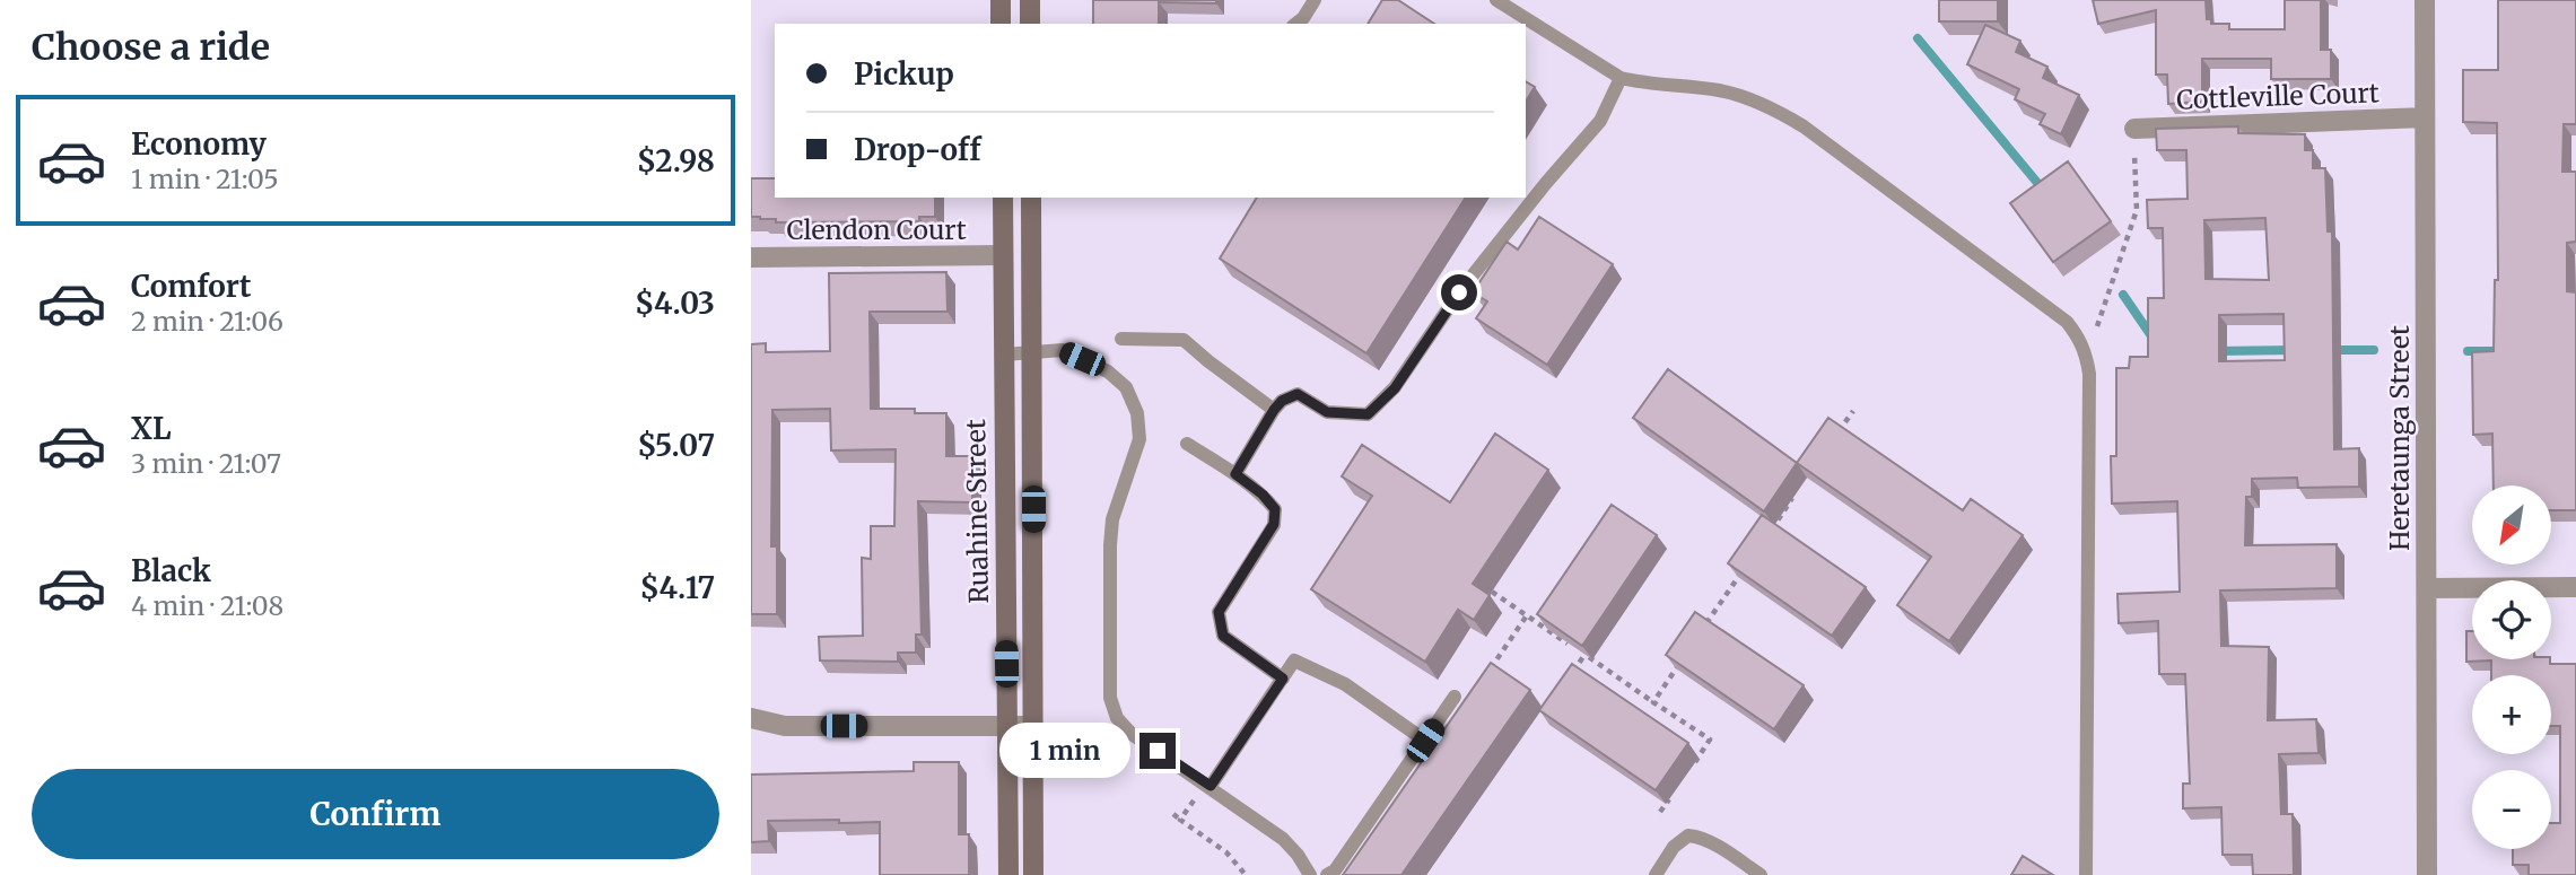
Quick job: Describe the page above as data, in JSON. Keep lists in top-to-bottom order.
{
  "streets": {
    "main road": ["Ruahine Street"],
    "street": ["Cottleville Court", "Clendon Court", "Heretaunga Street"]
  },
  "crossings": [
    ["Cottleville Court", "Heretaunga Street"],
    ["Clendon Court", "Ruahine Street"]
  ],
  "north": "bottom left",
  "page": {
    "heading": "Choose a ride",
    "banner": ["Pickup", "Drop-off"],
    "list": [
      {
        "name": "Economy",
        "note": "1 min · 21:05",
        "value": "$2.98"
      },
      {
        "name": "Comfort",
        "note": "2 min · 21:06",
        "value": "$4.03"
      },
      {
        "name": "XL",
        "note": "3 min · 21:07",
        "value": "$5.07"
      },
      {
        "name": "Black",
        "note": "4 min · 21:08",
        "value": "$4.17"
      }
    ],
    "map_buttons": ["+", "−"],
    "bubble": "1 min",
    "buttons": "Confirm"
  }
}
